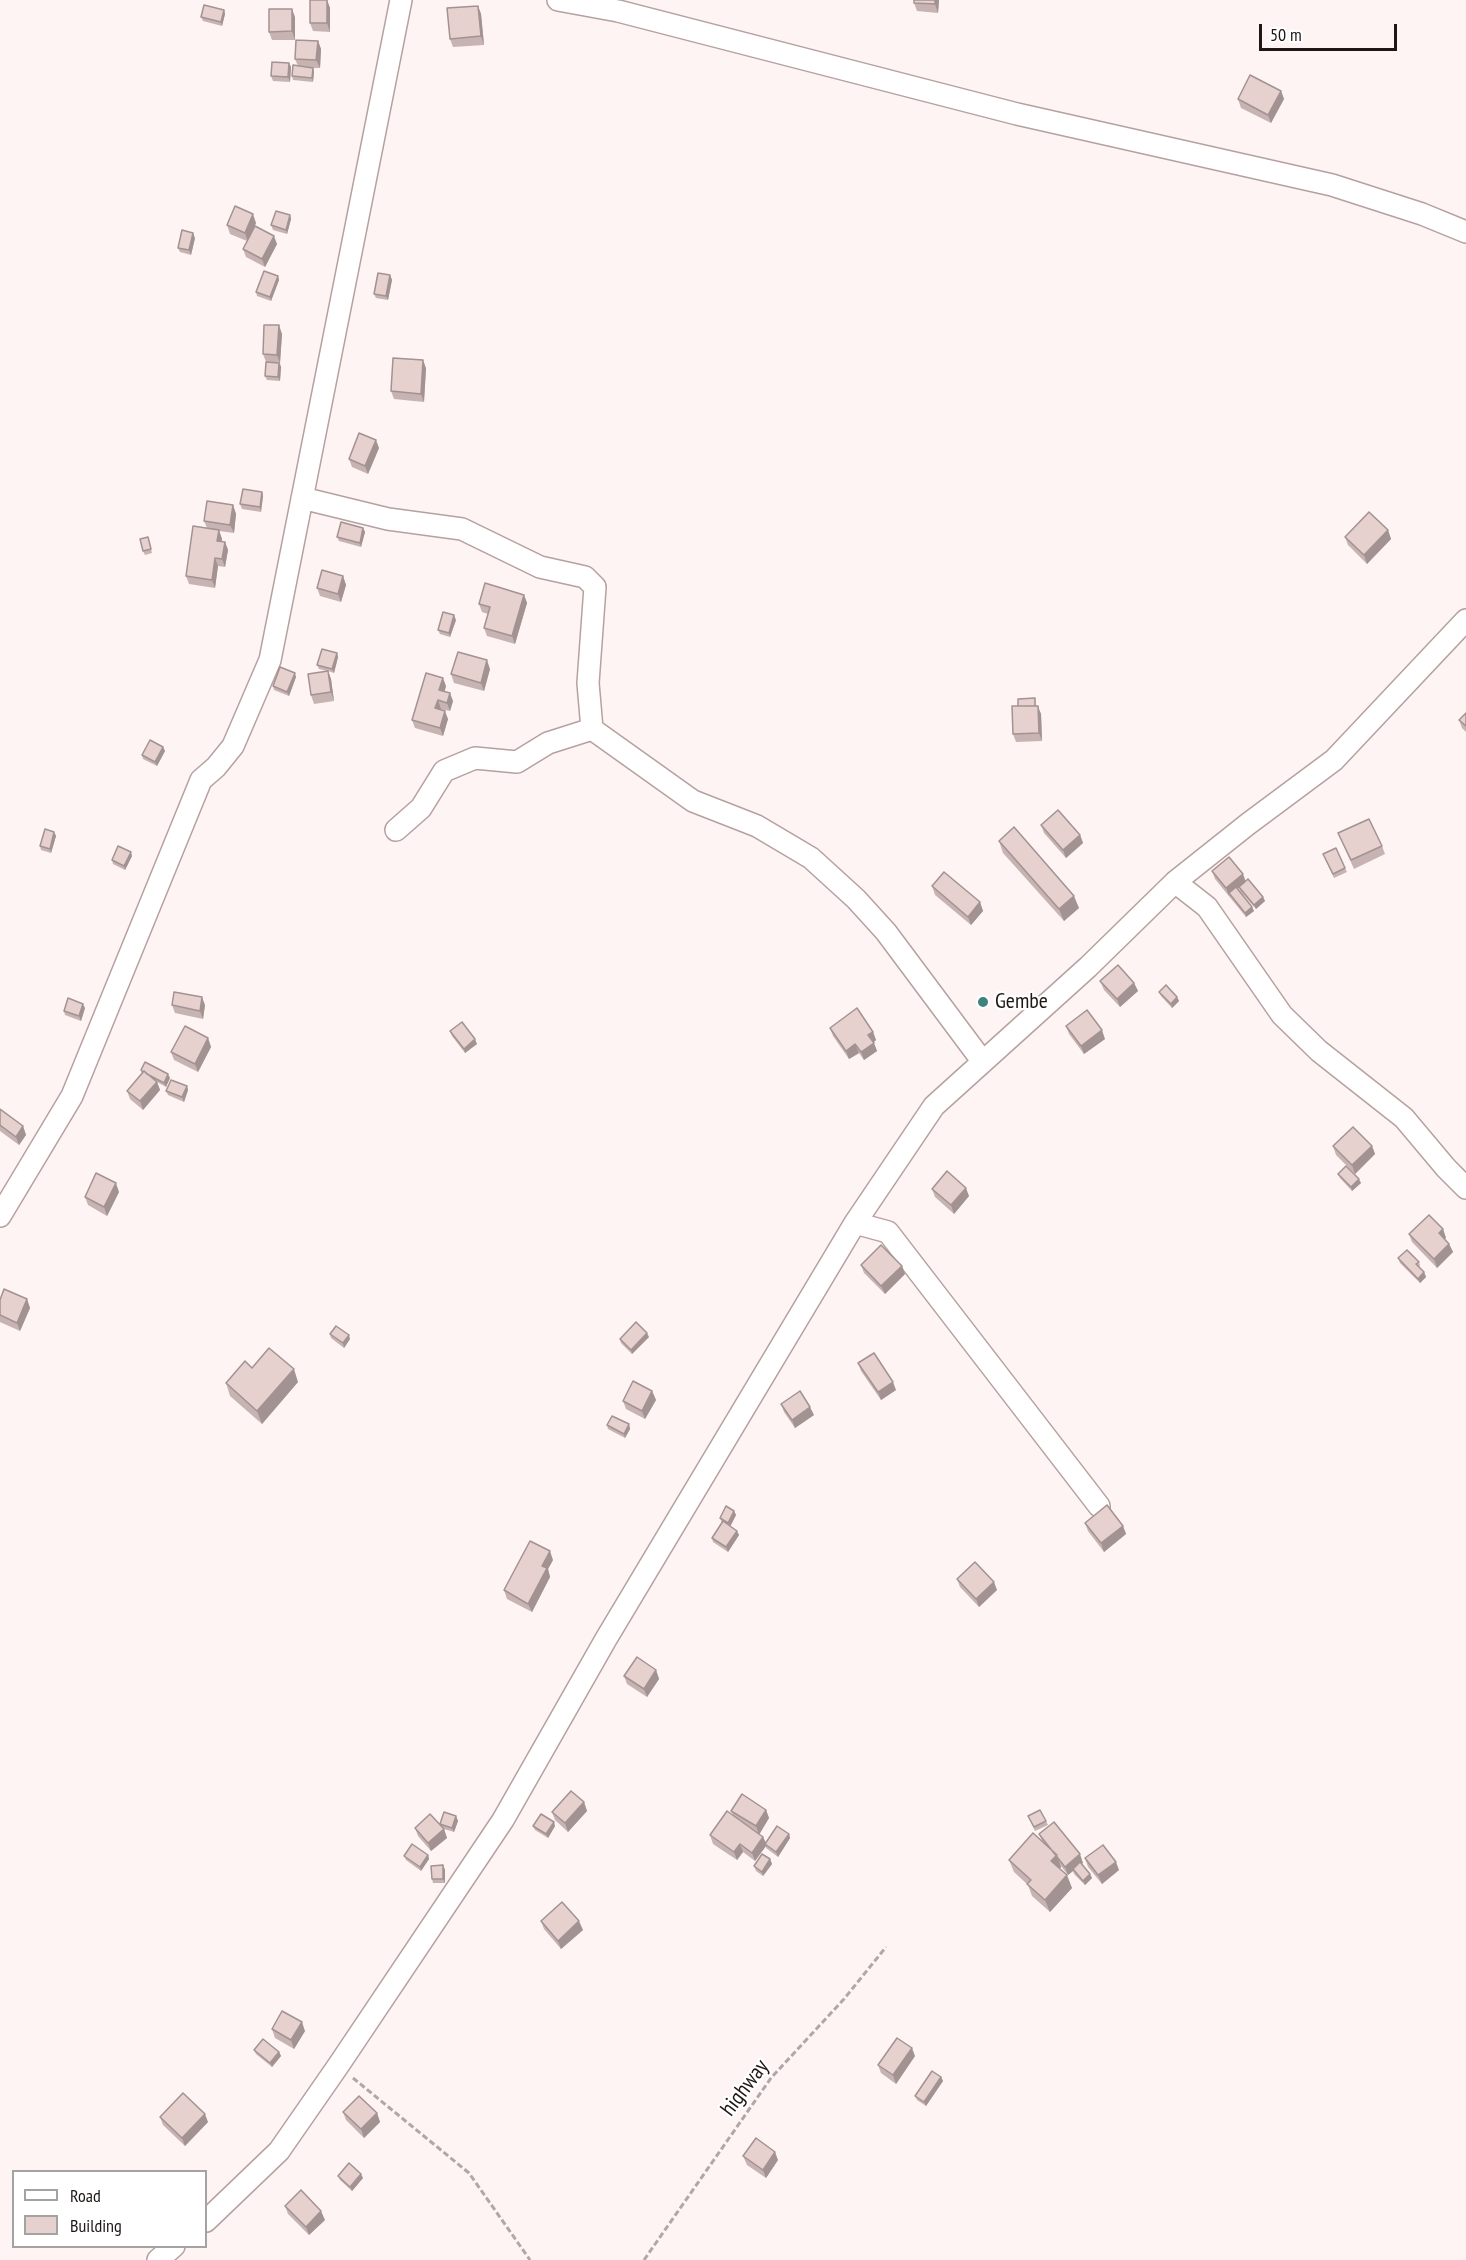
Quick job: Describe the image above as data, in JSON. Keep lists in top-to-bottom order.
{
  "streets": {
    "path": ["highway"]
  },
  "places": ["Gembe"],
  "legend": ["Road", "Building"],
  "scale_bar": "50 m"
}
